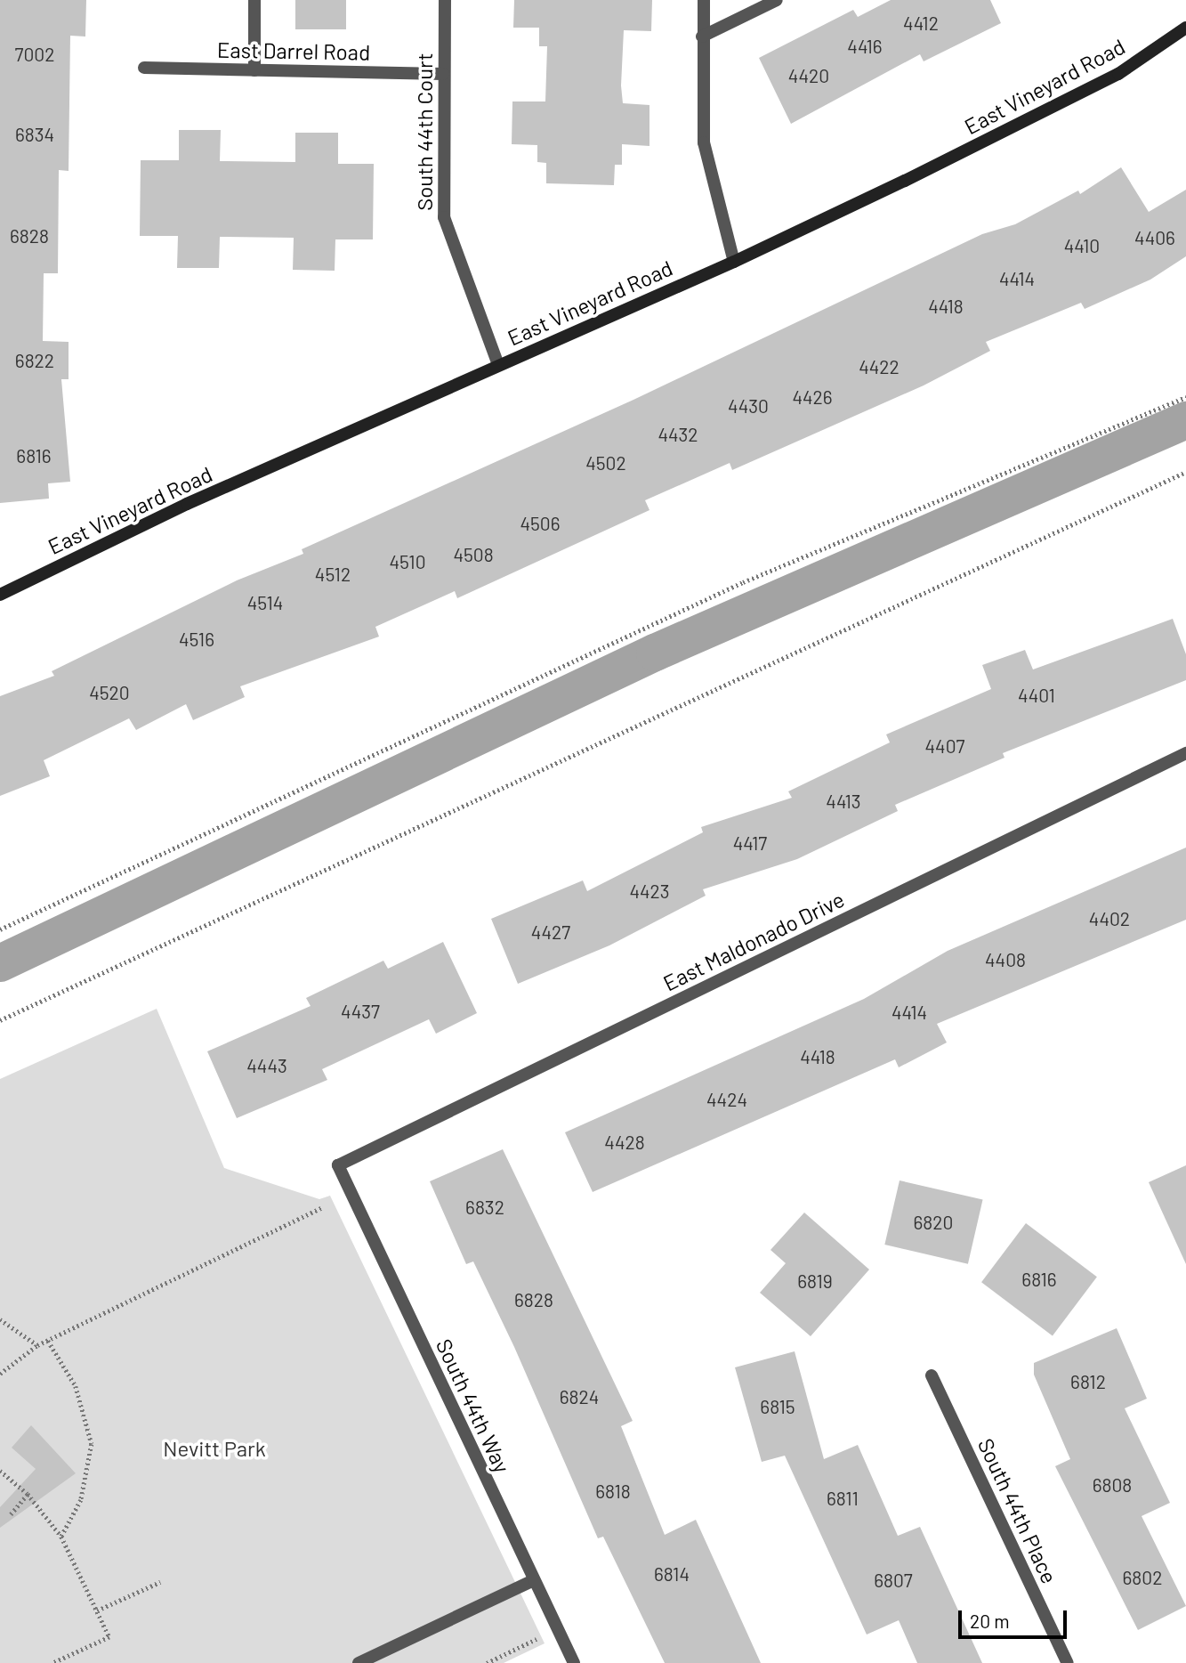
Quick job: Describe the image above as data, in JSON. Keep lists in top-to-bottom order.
{
  "streets": {
    "street": [
      "East Darrel Road",
      "East Vineyard Road",
      "South 44th Court",
      "East Maldonado Drive",
      "South 44th Way",
      "South 44th Place"
    ]
  },
  "crossings": [
    ["East Darrel Road", "South 44th Court"],
    ["East Vineyard Road", "South 44th Court"],
    ["East Maldonado Drive", "South 44th Way"]
  ],
  "parks": ["Nevitt Park"],
  "house_numbers": [
    "4412",
    "4416",
    "7002",
    "4420",
    "6834",
    "6828",
    "4406",
    "4410",
    "4414",
    "4418",
    "6822",
    "4422",
    "4426",
    "4430",
    "4432",
    "6816",
    "4502",
    "4506",
    "4508",
    "4510",
    "4512",
    "4514",
    "4516",
    "4520",
    "4401",
    "4407",
    "4413",
    "4417",
    "4423",
    "4402",
    "4427",
    "4408",
    "4437",
    "4414",
    "4418",
    "4443",
    "4424",
    "4428",
    "6832",
    "6820",
    "6816",
    "6819",
    "6828",
    "6812",
    "6824",
    "6815",
    "6808",
    "6818",
    "6811",
    "6814",
    "6802",
    "6807"
  ],
  "scale_bar": "20 m"
}
